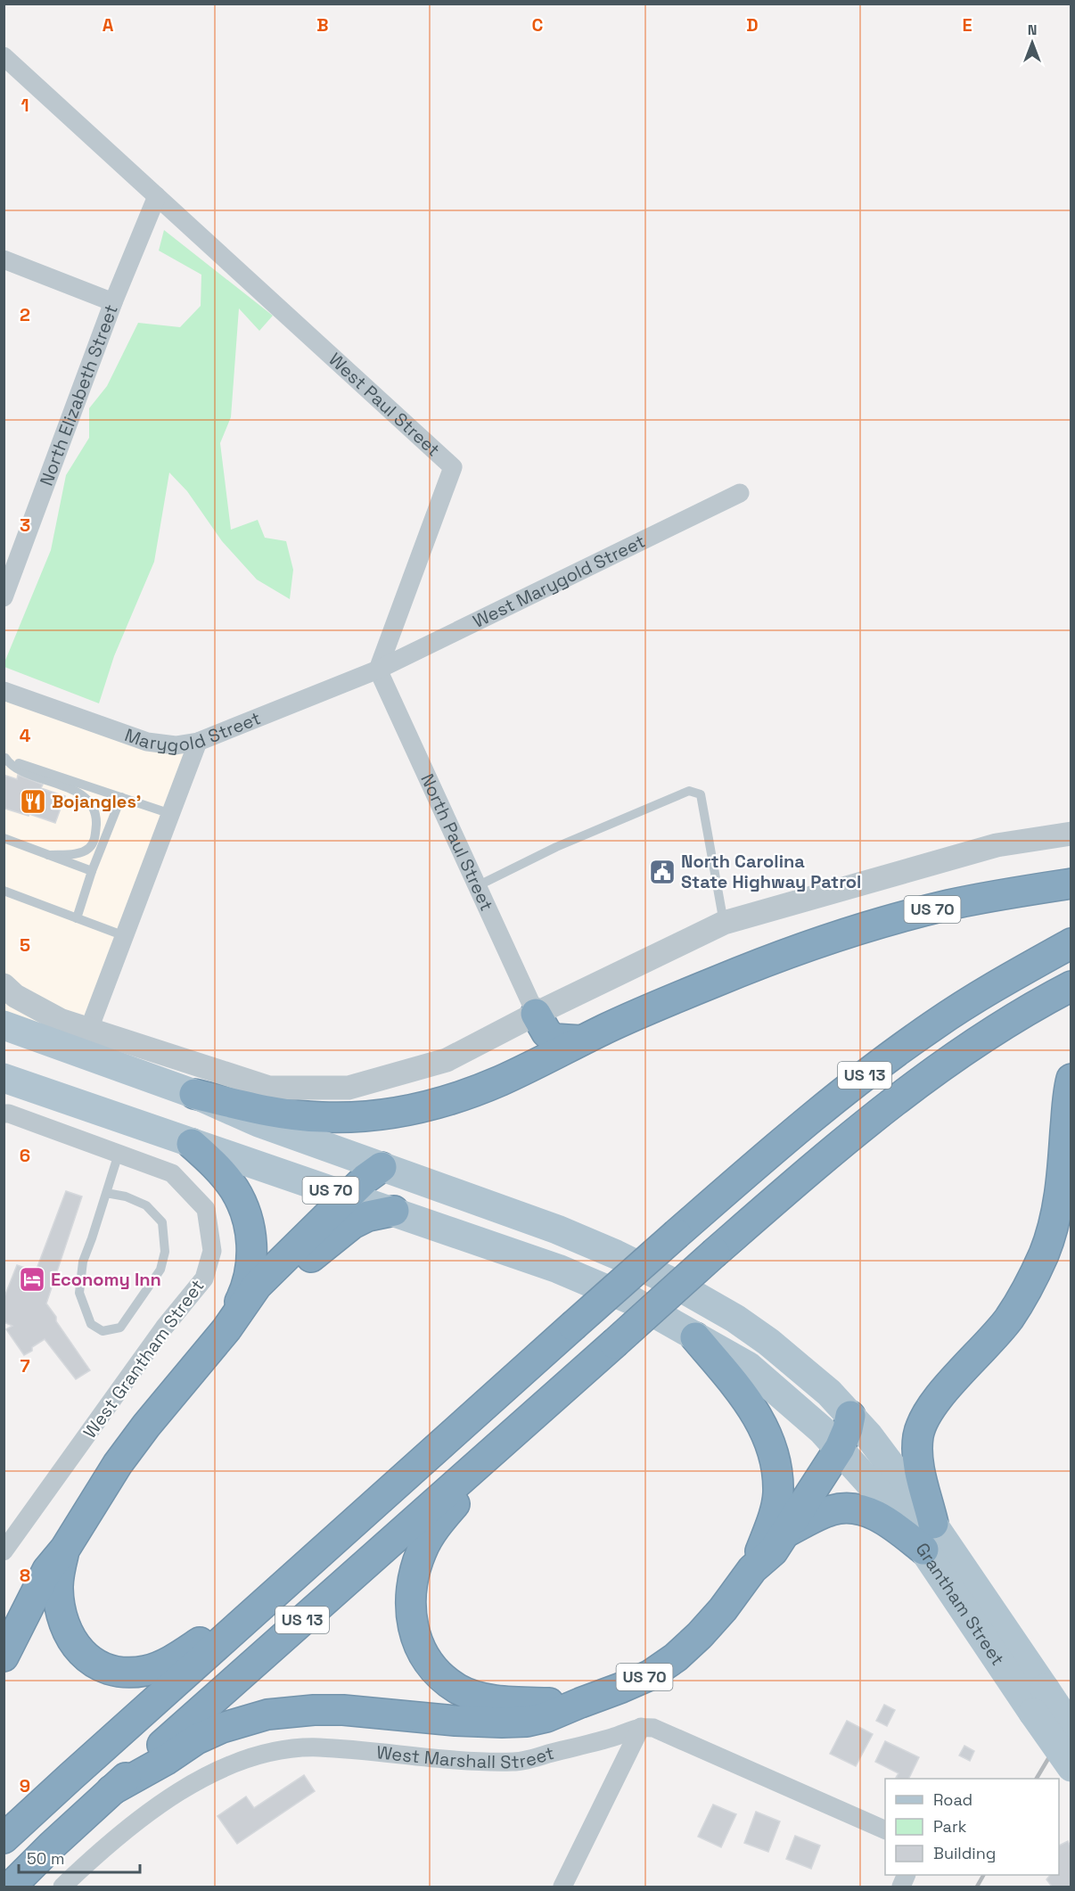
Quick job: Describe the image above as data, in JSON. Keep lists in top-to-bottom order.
{
  "streets": {
    "highway": ["US 70", "US 13"],
    "main road": ["Grantham Street"],
    "street": [
      "North Elizabeth Street",
      "West Paul Street",
      "West Marygold Street",
      "Marygold Street",
      "North Paul Street",
      "West Grantham Street",
      "West Marshall Street"
    ]
  },
  "crossings": [
    ["North Elizabeth Street", "West Paul Street"],
    ["West Paul Street", "West Marygold Street"],
    ["West Paul Street", "Marygold Street"],
    ["West Paul Street", "North Paul Street"],
    ["West Marygold Street", "Marygold Street"],
    ["West Marygold Street", "North Paul Street"],
    ["Marygold Street", "North Paul Street"],
    ["US 70", "Grantham Street"]
  ],
  "places": {
    "restaurant": ["Bojangles'"],
    "public building": ["North Carolina State Highway Patrol"],
    "hotel": ["Economy Inn"]
  },
  "legend": ["Road", "Park", "Building"],
  "scale_bar": "50 m",
  "north": "top",
  "grid": {
    "columns": [
      "A",
      "B",
      "C",
      "D",
      "E"
    ],
    "rows": [
      "1",
      "2",
      "3",
      "4",
      "5",
      "6",
      "7",
      "8",
      "9"
    ]
  }
}
